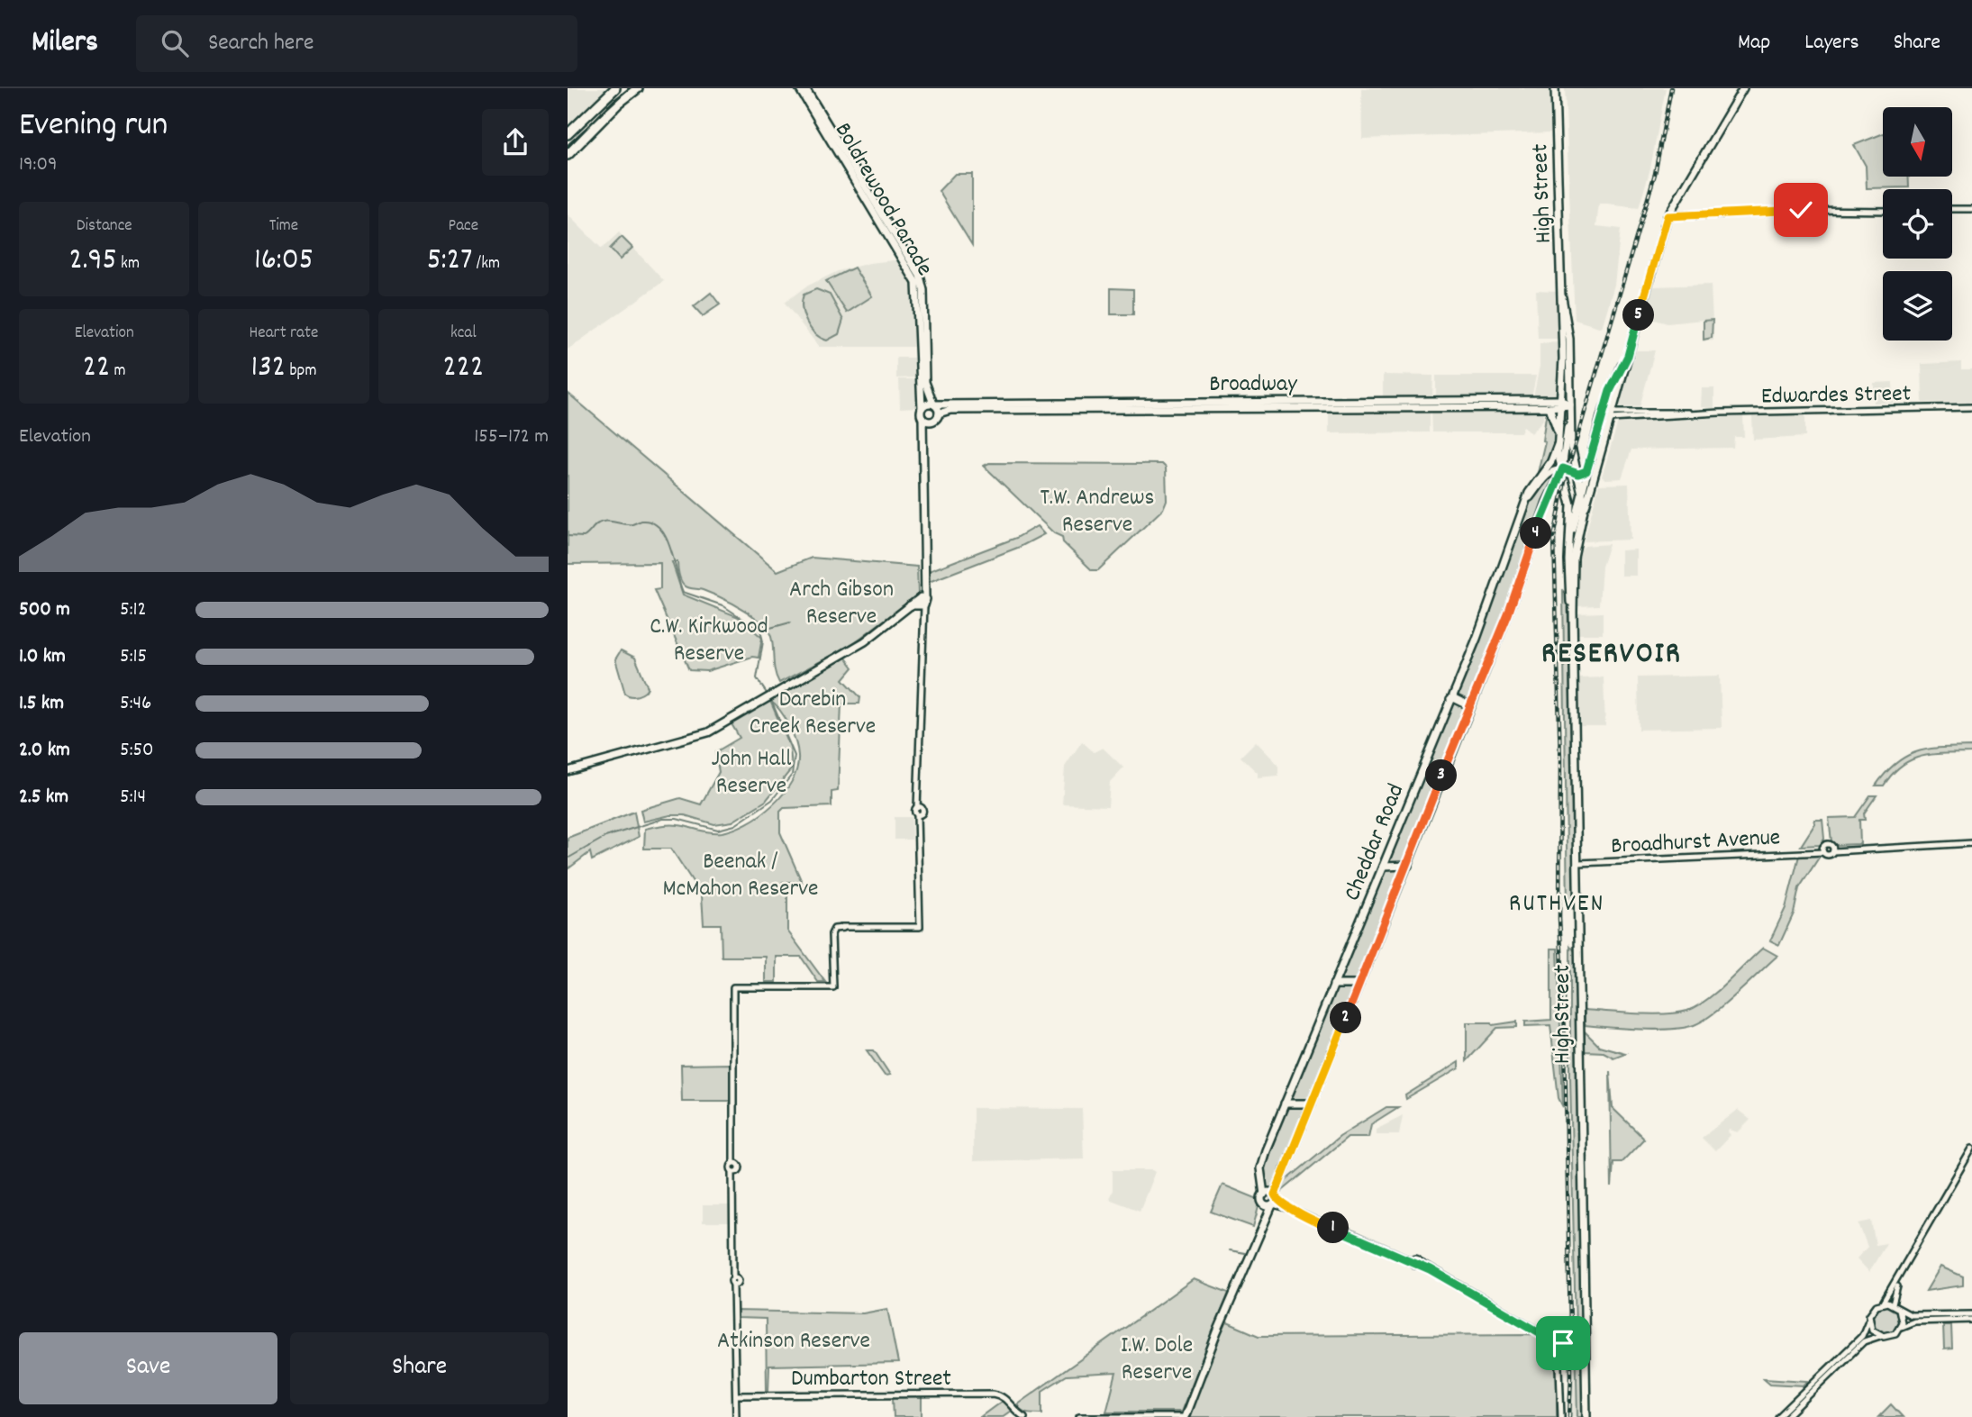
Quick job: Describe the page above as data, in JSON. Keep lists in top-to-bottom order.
{
  "streets": {
    "main road": [
      "High Street",
      "Boldrewood Parade",
      "Broadway",
      "Cheddar Road"
    ],
    "street": ["Edwardes Street", "Broadhurst Avenue", "Dumbarton Street"]
  },
  "crossings": [
    ["High Street", "Broadway"],
    ["High Street", "Broadhurst Avenue"],
    ["High Street", "Cheddar Road"],
    ["Boldrewood Parade", "Broadway"]
  ],
  "districts": ["RESERVOIR", "RUTHVEN"],
  "parks": [
    "T.W. Andrews Reserve",
    "Arch Gibson Reserve",
    "C.W. Kirkwood Reserve",
    "Darebin Creek Reserve",
    "John Hall Reserve",
    "Beenak / McMahon Reserve",
    "Atkinson Reserve",
    "I.W. Dole Reserve"
  ],
  "north": "bottom",
  "page": {
    "header": "Milers",
    "search": "Search here",
    "nav": ["Map", "Layers", "Share"],
    "heading": ["Evening run", "19:09"],
    "stats": [
      ["Distance", "2.95 km"],
      ["Time", "16:05"],
      ["Pace", "5:27 /km"],
      ["Elevation", "22 m"],
      ["Heart rate", "132 bpm"],
      ["kcal", "222"]
    ],
    "pins": [
      "5",
      "4",
      "3",
      "2",
      "1"
    ],
    "chart": ["Elevation", "155–172 m"],
    "list": [
      {
        "name": "500 m",
        "note": "5:12"
      },
      {
        "name": "1.0 km",
        "note": "5:15"
      },
      {
        "name": "1.5 km",
        "note": "5:46"
      },
      {
        "name": "2.0 km",
        "note": "5:50"
      },
      {
        "name": "2.5 km",
        "note": "5:14"
      }
    ],
    "buttons": ["Save", "Share"]
  }
}
